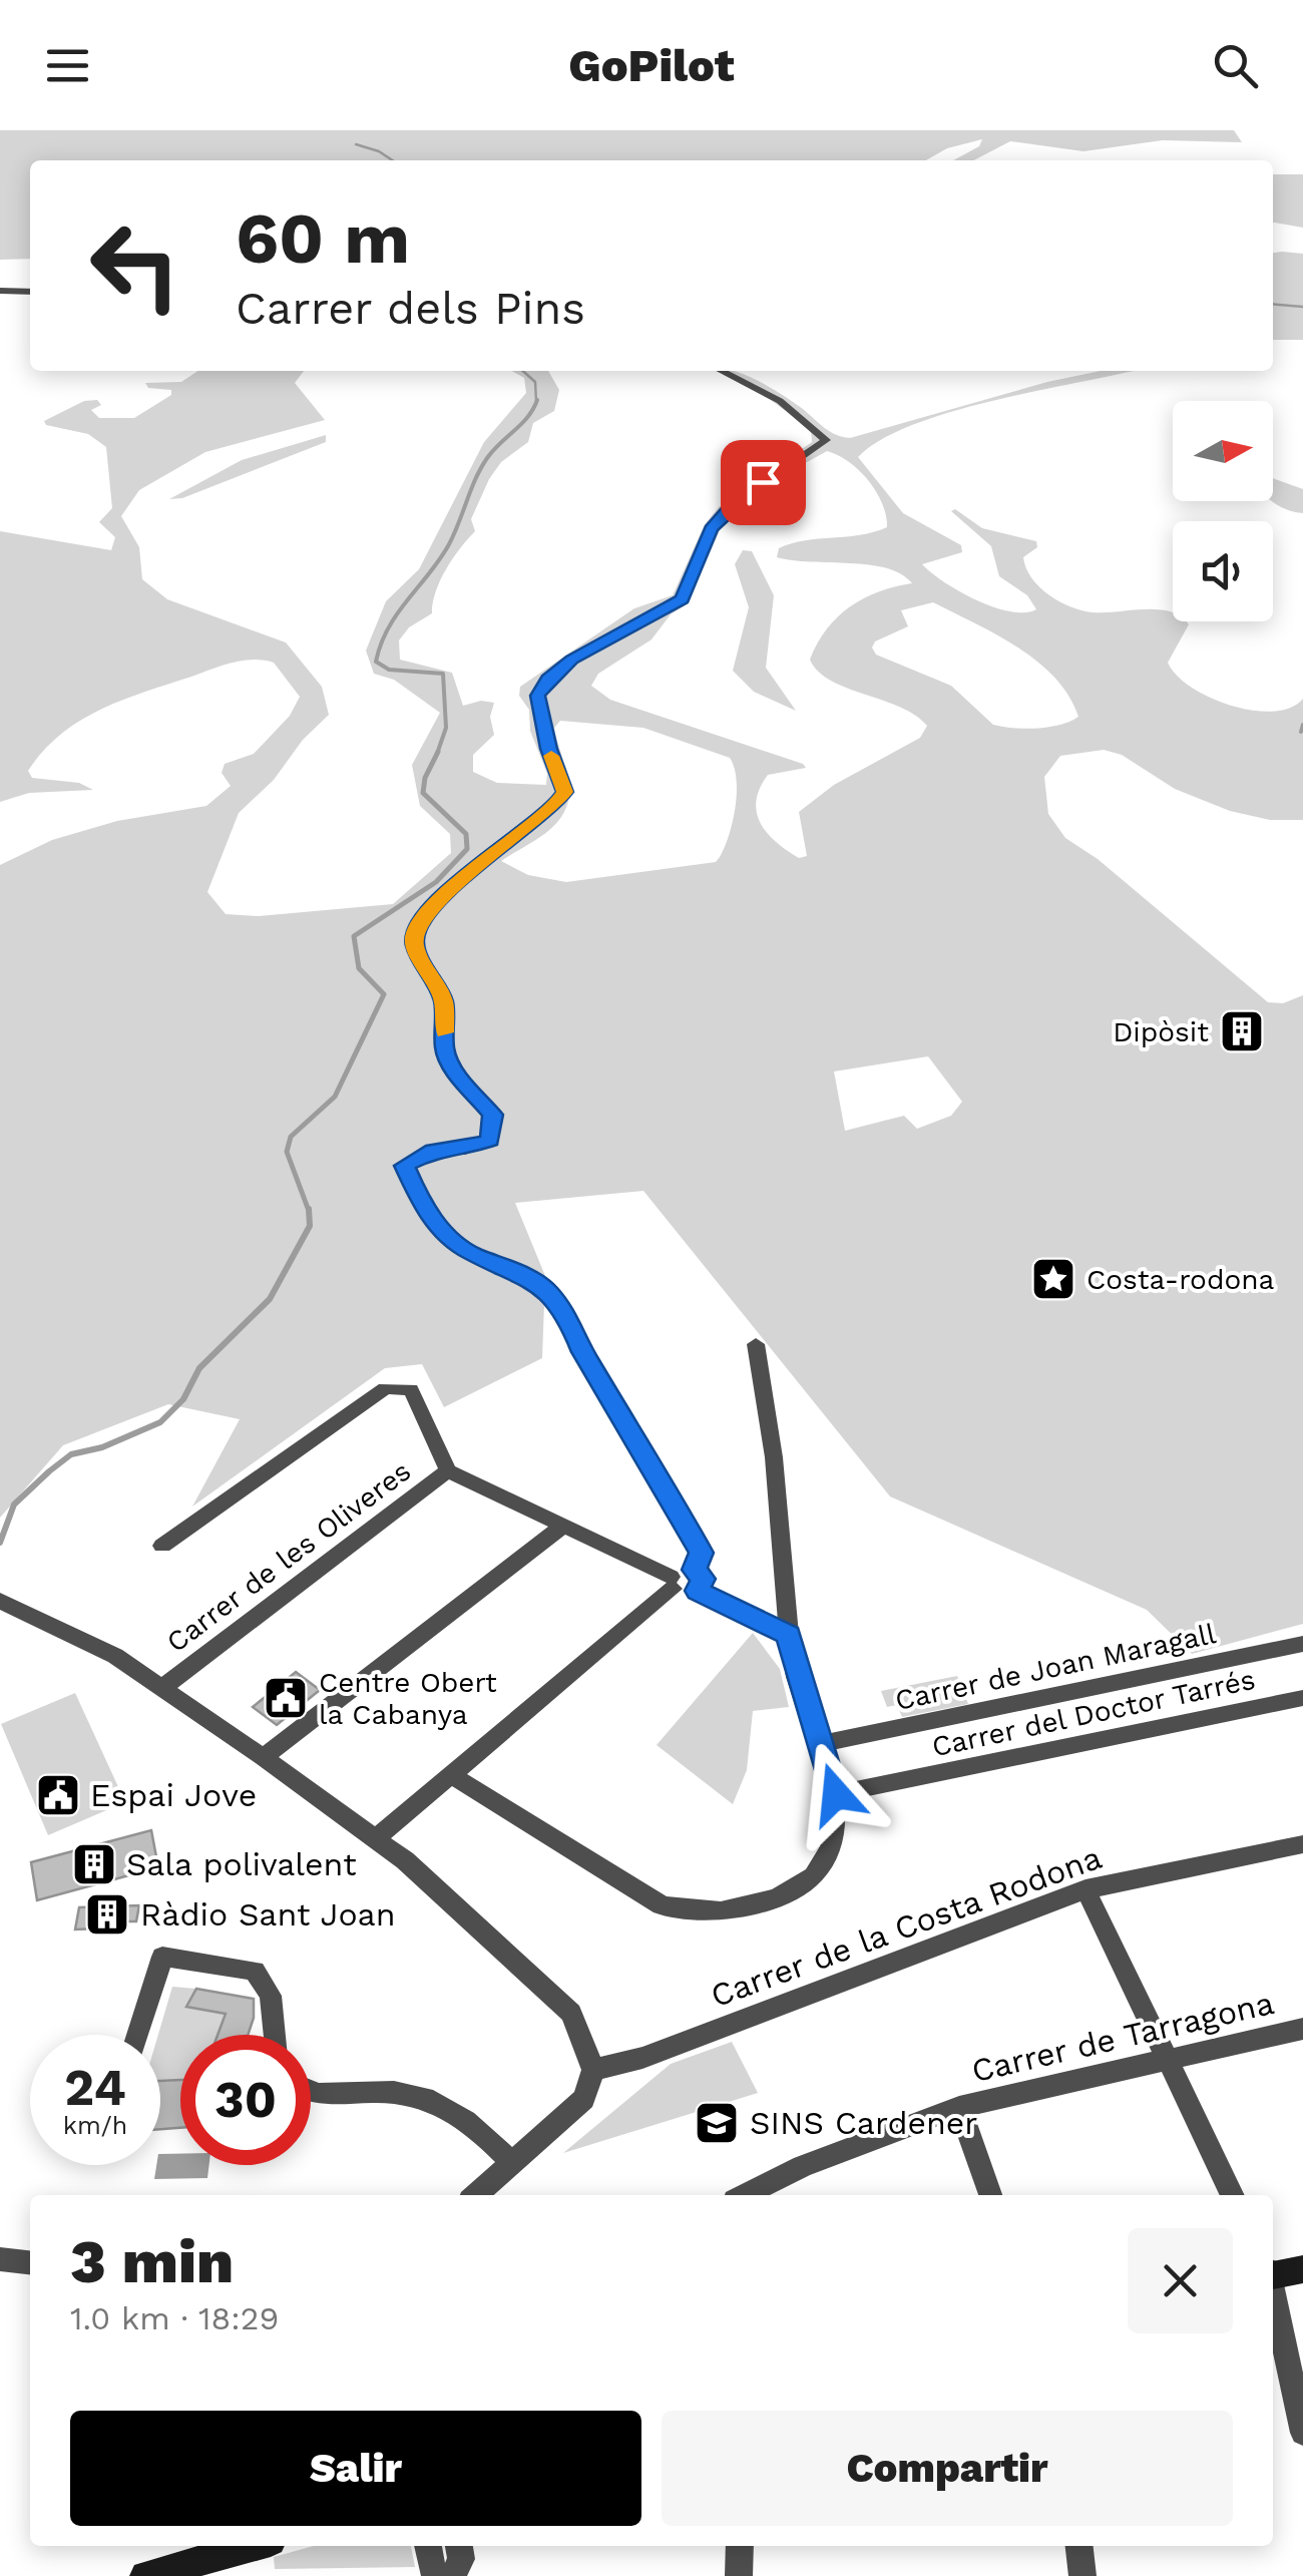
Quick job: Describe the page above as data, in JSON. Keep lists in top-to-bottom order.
{
  "streets": {
    "street": [
      "Carrer de les Oliveres",
      "Carrer de Joan Maragall",
      "Carrer del Doctor Tarrés",
      "Carrer de la Costa Rodona",
      "Carrer de Tarragona"
    ]
  },
  "places": {
    "building": ["Dipòsit", "Sala polivalent", "Ràdio Sant Joan"],
    "place": ["Costa-rodona"],
    "public building": ["Centre Obert la Cabanya", "Espai Jove"],
    "school or university": ["SINS Cardener"]
  },
  "north": "right",
  "page": {
    "header": "GoPilot",
    "turn": ["60 m", "Carrer dels Pins"],
    "speed": "24 km/h",
    "limit": "30",
    "heading": ["3 min", "1.0 km · 18:29"],
    "buttons": ["Salir", "Compartir"]
  }
}
